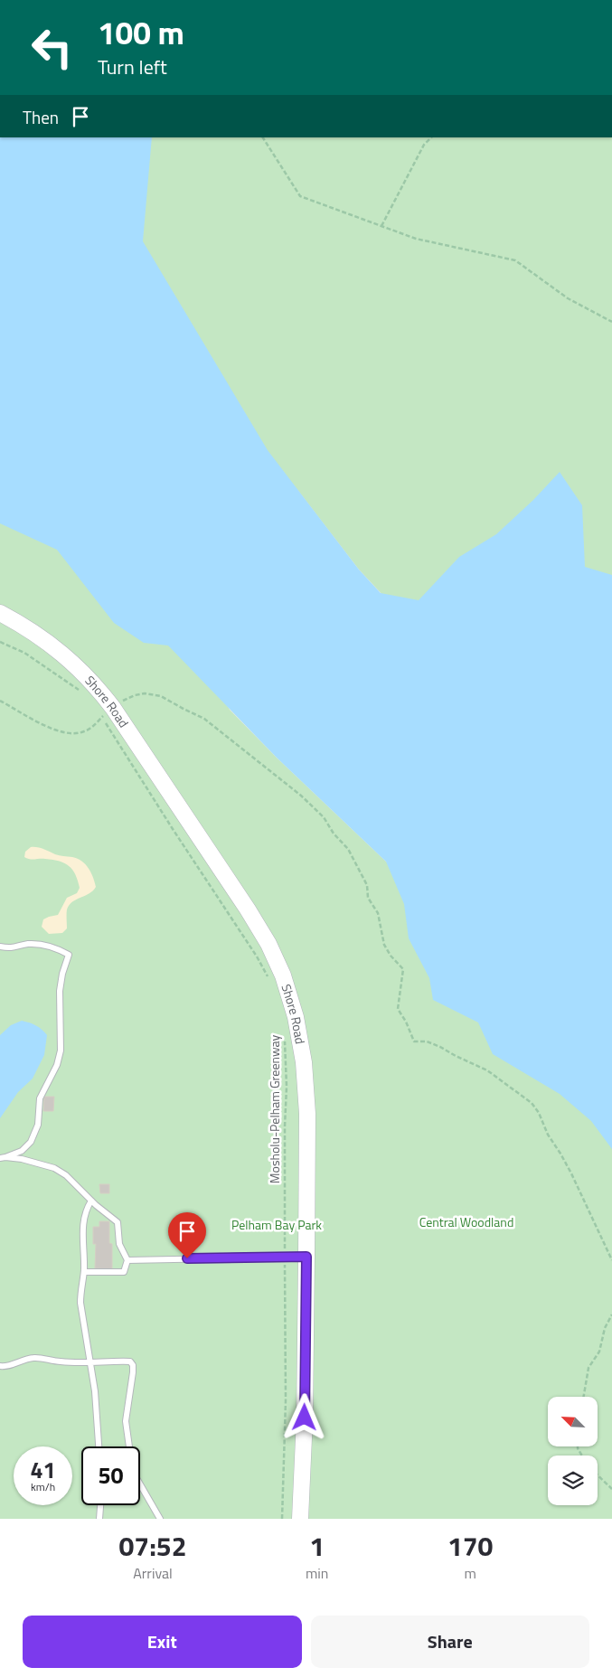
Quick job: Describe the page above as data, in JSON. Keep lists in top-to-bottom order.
{
  "streets": {
    "main road": ["Shore Road"],
    "path": ["Mosholu-Pelham Greenway"]
  },
  "parks": ["Central Woodland", "Pelham Bay Park"],
  "north": "top left",
  "page": {
    "turn": ["100 m", "Turn left"],
    "then": "Then",
    "speed": "41 km/h",
    "limit": "50",
    "eta": [
      "07:52",
      "Arrival",
      "1",
      "min",
      "170",
      "m"
    ],
    "buttons": ["Exit", "Share"]
  }
}
